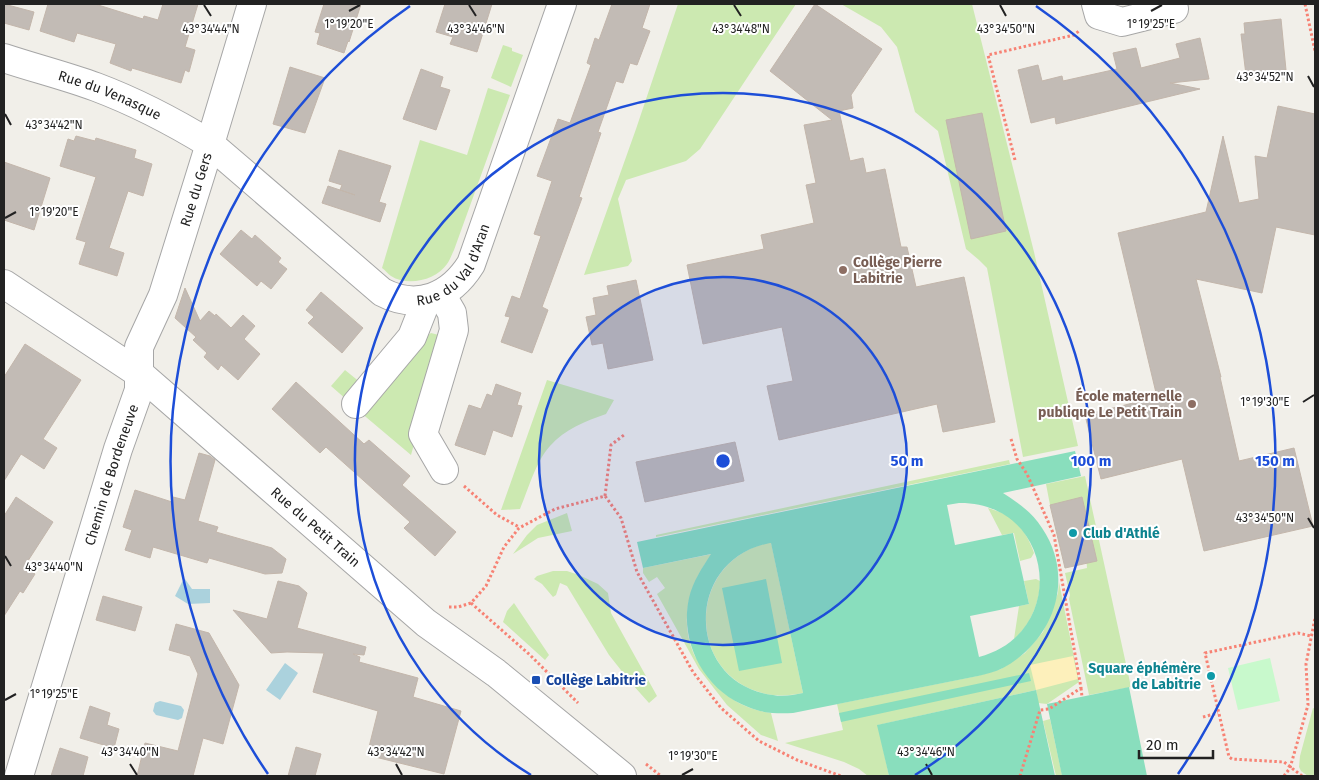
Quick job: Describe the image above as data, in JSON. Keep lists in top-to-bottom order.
{
  "streets": {
    "street": [
      "Rue du Venasque",
      "Rue du Gers",
      "Rue du Val d'Aran",
      "Chemin de Bordeneuve",
      "Rue du Petit Train"
    ]
  },
  "crossings": [
    ["Rue du Venasque", "Rue du Gers"],
    ["Rue du Venasque", "Rue du Val d'Aran"],
    ["Rue du Gers", "Rue du Val d'Aran"],
    ["Rue du Gers", "Chemin de Bordeneuve"],
    ["Rue du Gers", "Rue du Petit Train"],
    ["Chemin de Bordeneuve", "Rue du Petit Train"]
  ],
  "places": {
    "other": [
      "Collège Pierre Labitrie",
      "École maternelle publique Le Petit Train",
      "Club d'Athlé",
      "Square éphémère de Labitrie"
    ],
    "transit": ["Collège Labitrie"]
  },
  "scale_bar": "20 m",
  "coordinates": [
    "1°19'20\"E",
    "1°19'25\"E",
    "43°34'46\"N",
    "43°34'44\"N",
    "43°34'48\"N",
    "43°34'50\"N",
    "43°34'52\"N",
    "43°34'42\"N",
    "1°19'30\"E",
    "43°34'40\"N"
  ],
  "rings": ["50 m", "100 m", "150 m"]
}
